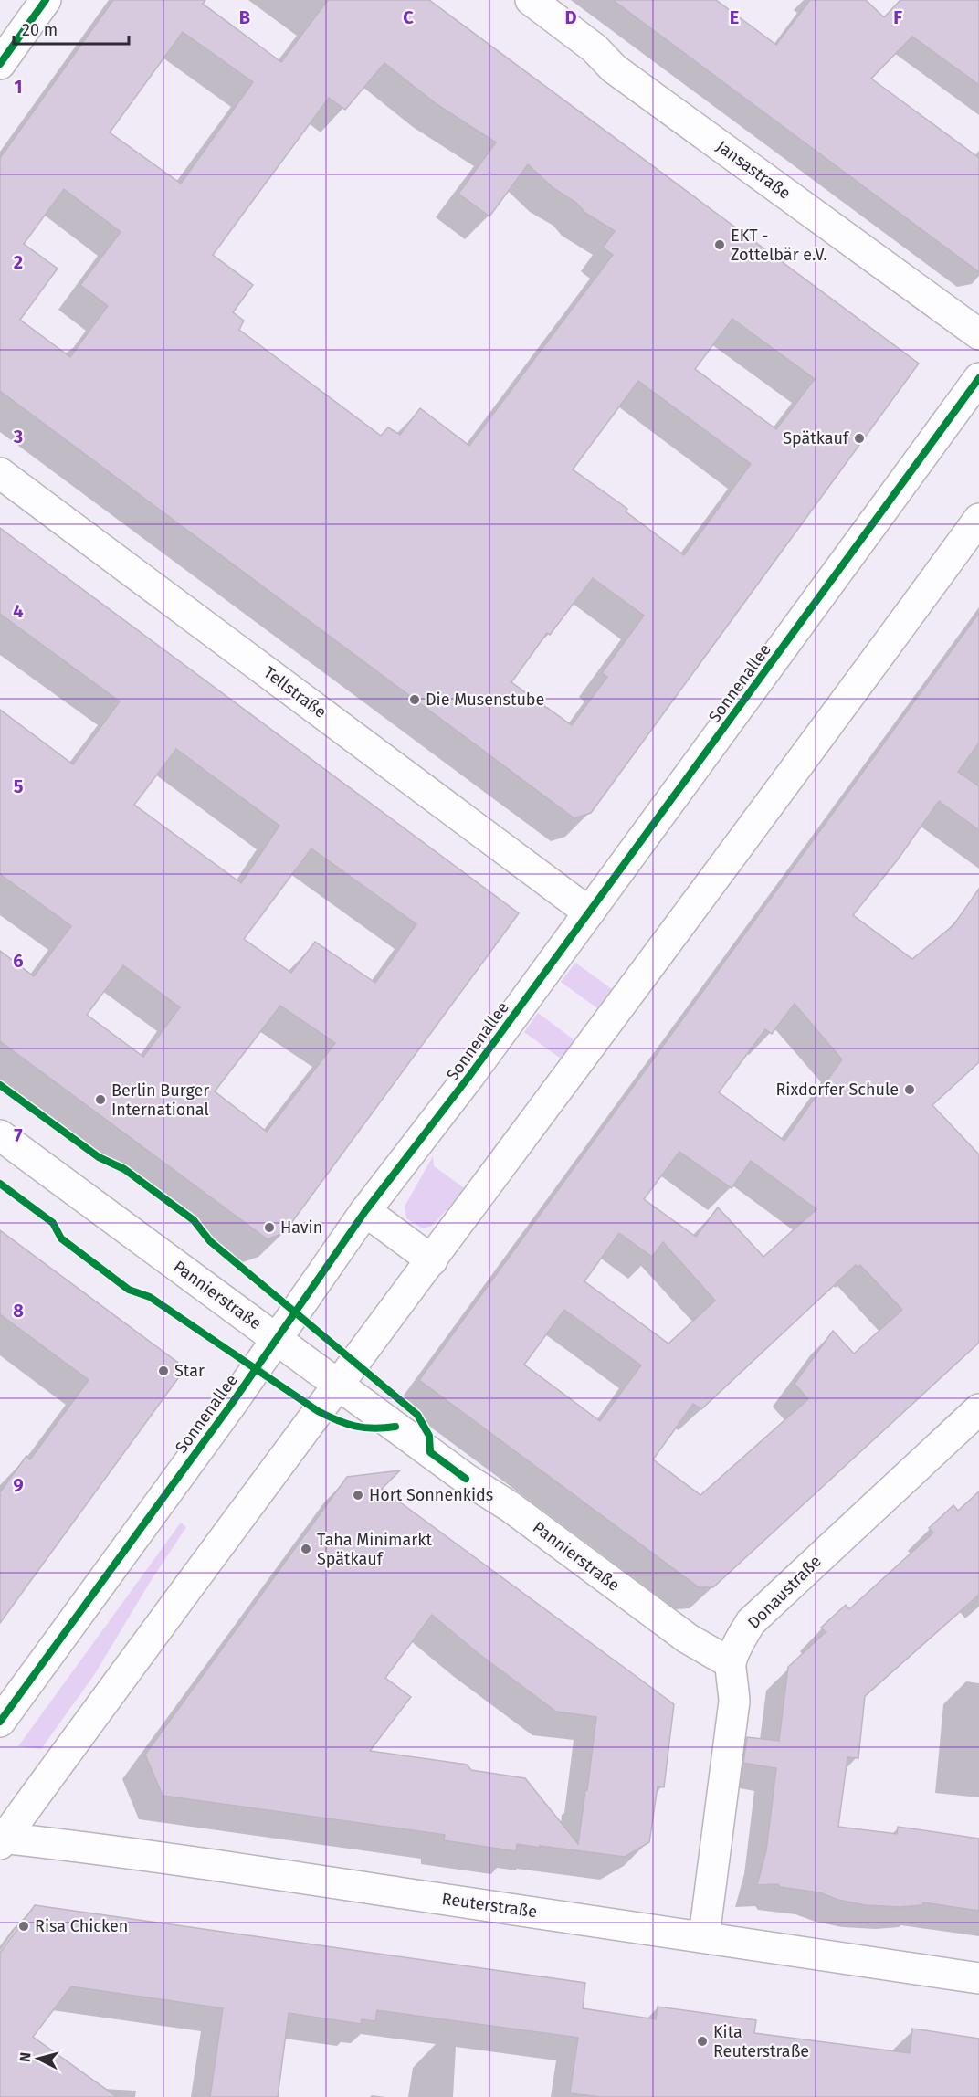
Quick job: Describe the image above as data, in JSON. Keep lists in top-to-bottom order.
{
  "streets": {
    "street": [
      "Jansastraße",
      "Sonnenallee",
      "Tellstraße",
      "Pannierstraße",
      "Donaustraße",
      "Reuterstraße"
    ]
  },
  "crossings": [
    ["Sonnenallee", "Tellstraße"],
    ["Sonnenallee", "Pannierstraße"],
    ["Pannierstraße", "Donaustraße"]
  ],
  "places": [
    "EKT - Zottelbär e.V.",
    "Spätkauf",
    "Die Musenstube",
    "Rixdorfer Schule",
    "Berlin Burger International",
    "Havin",
    "Star",
    "Hort Sonnenkids",
    "Taha Minimarkt Spätkauf",
    "Risa Chicken",
    "Kita Reuterstraße"
  ],
  "scale_bar": "20 m",
  "north": "left",
  "grid": {
    "columns": [
      "B",
      "C",
      "D",
      "E",
      "F"
    ],
    "rows": [
      "1",
      "2",
      "3",
      "4",
      "5",
      "6",
      "7",
      "8",
      "9"
    ]
  }
}
